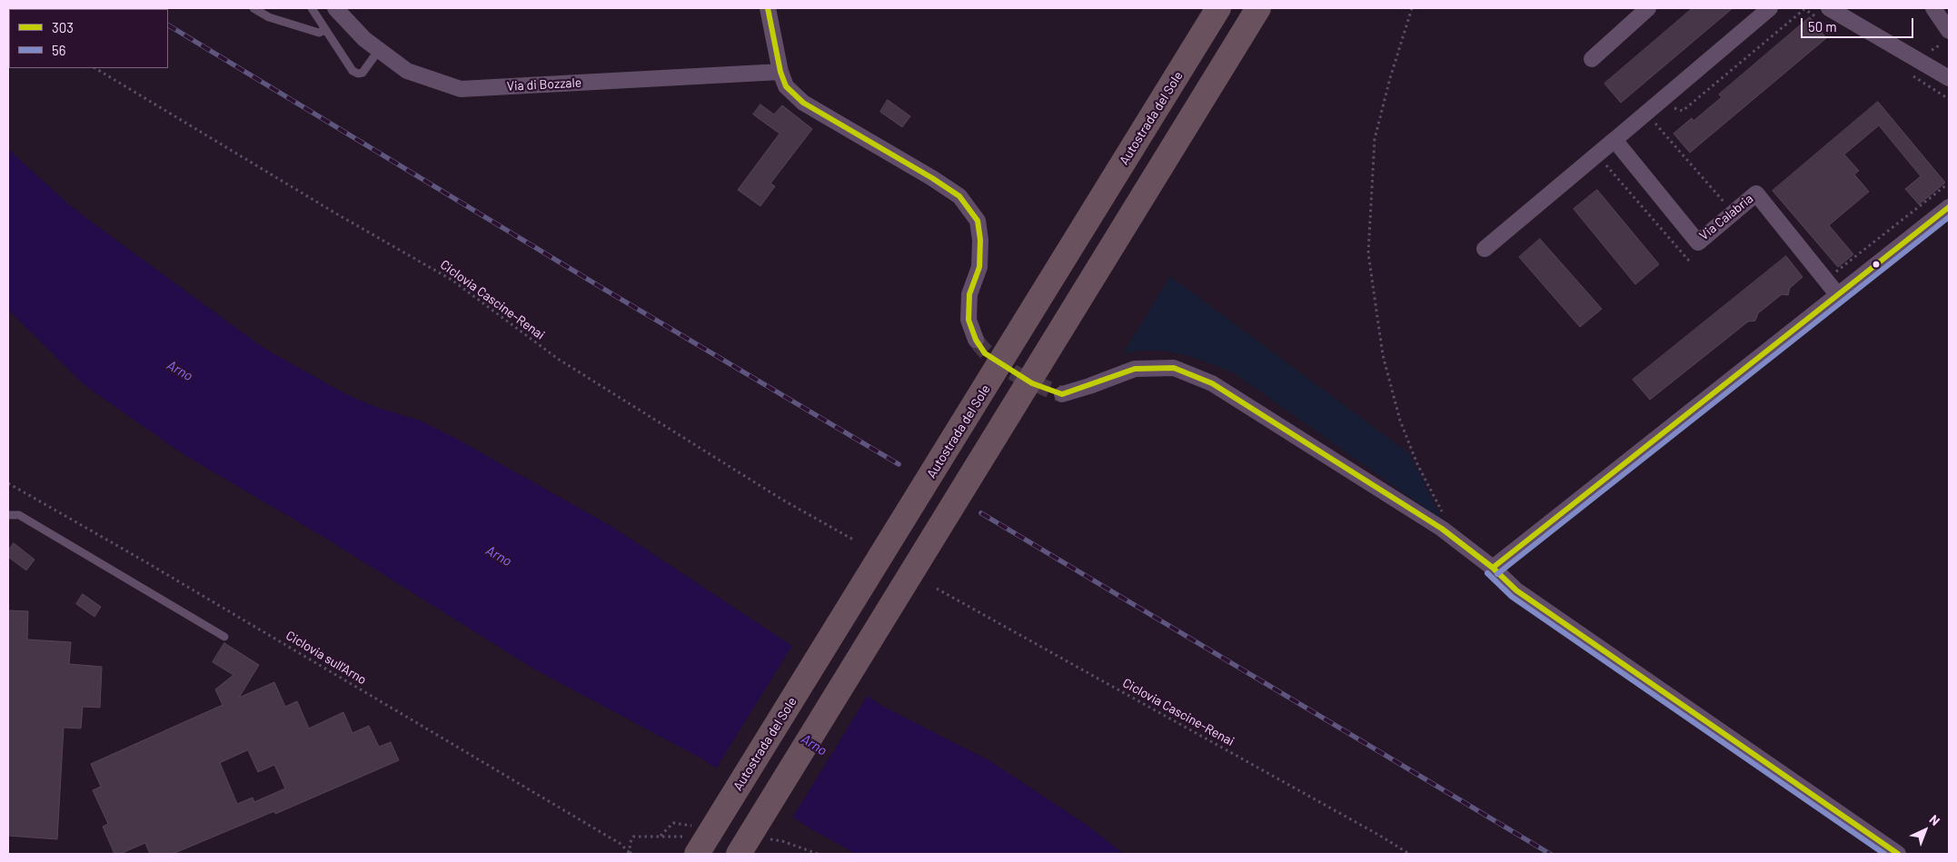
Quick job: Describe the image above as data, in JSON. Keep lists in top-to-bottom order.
{
  "streets": {
    "highway": ["Autostrada del Sole"],
    "street": ["Via di Bozzale", "Via Calabria"],
    "path": ["Ciclovia Cascine-Renai", "Ciclovia sull'Arno"]
  },
  "water": ["Arno"],
  "lines": ["transit line 303", "transit line 56"],
  "legend": ["303", "56"],
  "scale_bar": "50 m",
  "north": "top right"
}
